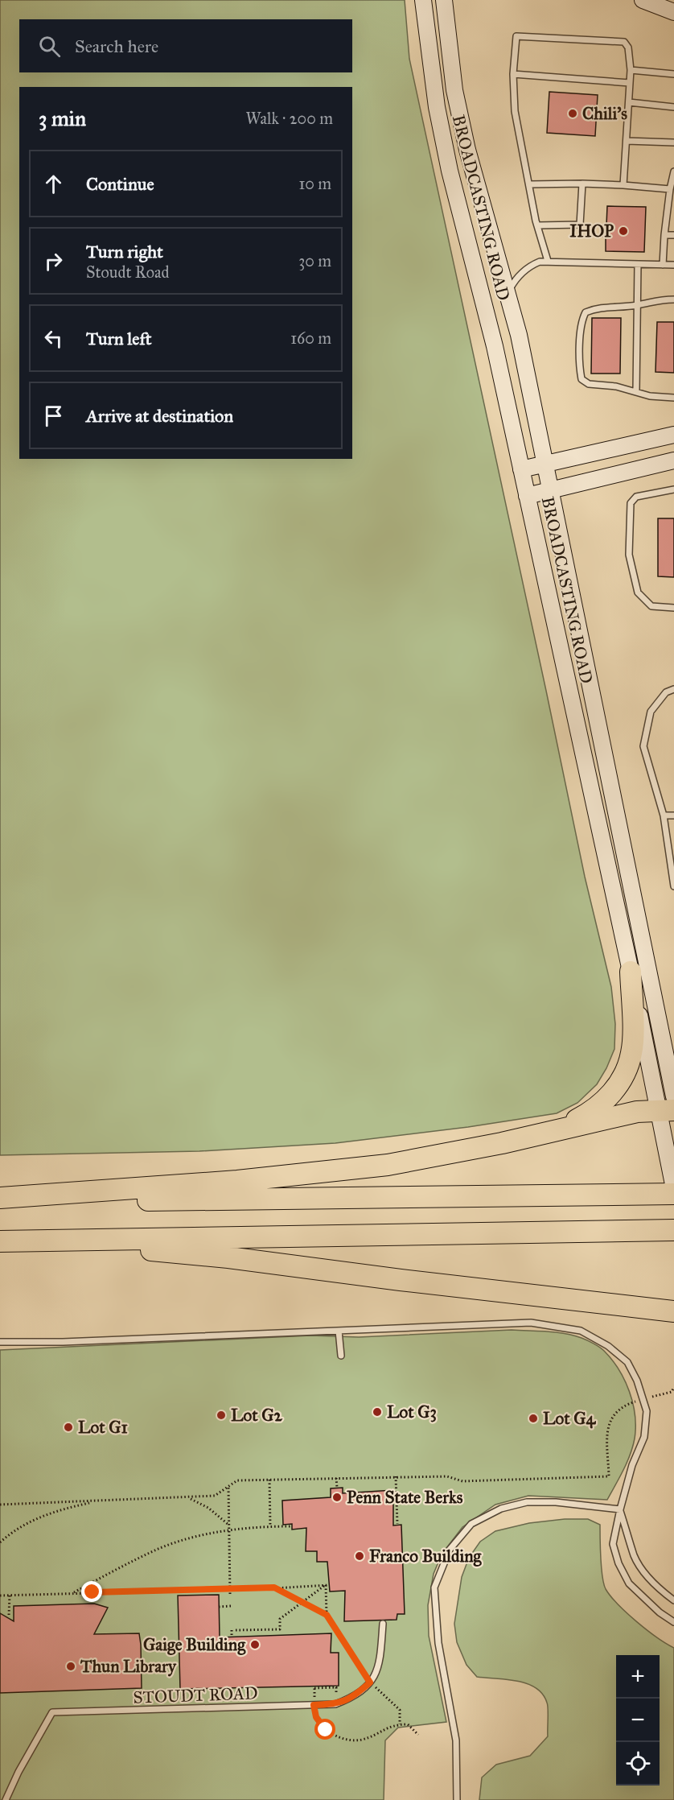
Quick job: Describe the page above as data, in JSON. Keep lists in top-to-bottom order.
{
  "streets": {
    "main road": ["BROADCASTING ROAD"],
    "lane": ["STOUDT ROAD"]
  },
  "places": [
    "Chili's",
    "IHOP",
    "Lot G3",
    "Lot G2",
    "Lot G4",
    "Lot G1",
    "Penn State Berks",
    "Franco Building",
    "Gaige Building",
    "Thun Library"
  ],
  "page": {
    "search": "Search here",
    "heading": ["3 min", "Walk · 200 m"],
    "list": [
      ["Continue", "10 m"],
      ["Turn right", "Stoudt Road", "30 m"],
      ["Turn left", "160 m"],
      "Arrive at destination"
    ],
    "map_buttons": ["+", "−"]
  }
}
